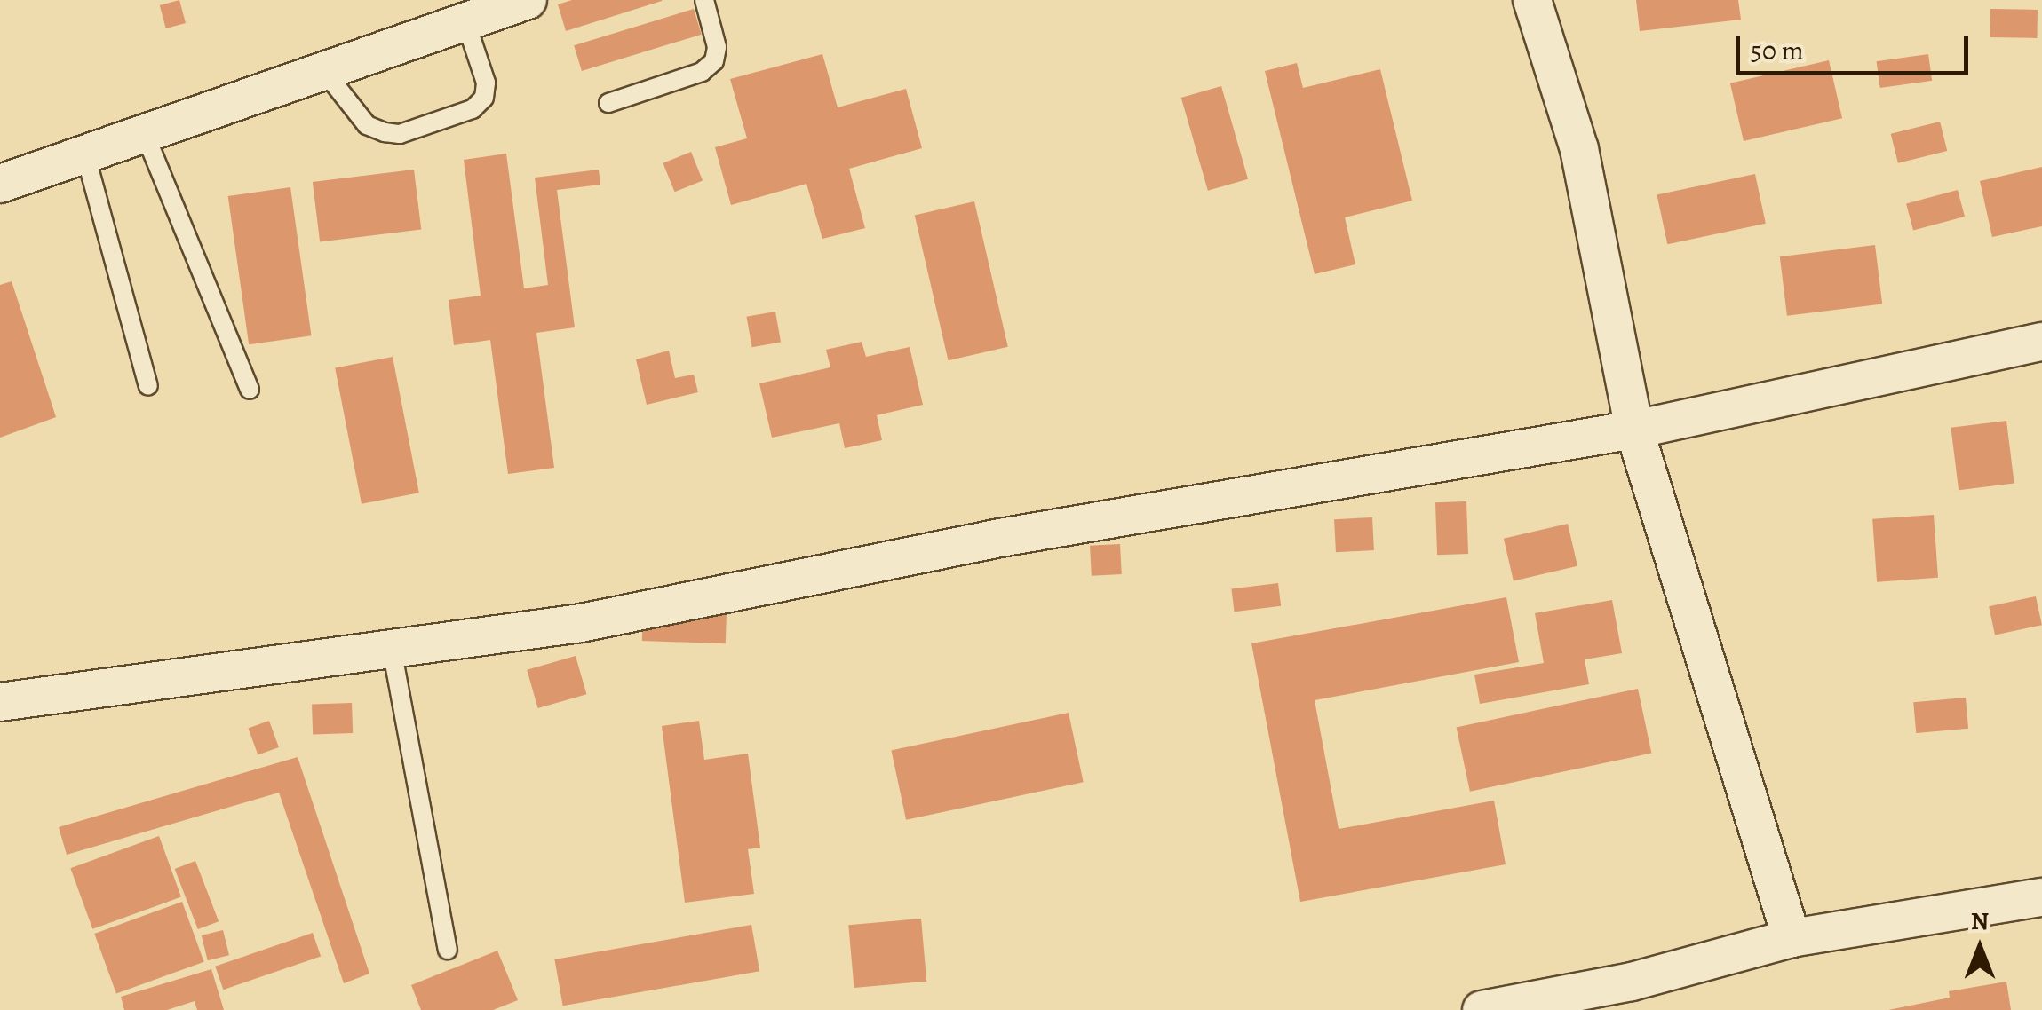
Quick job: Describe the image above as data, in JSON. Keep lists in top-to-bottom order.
{
  "scale_bar": "50 m",
  "north": "top"
}
